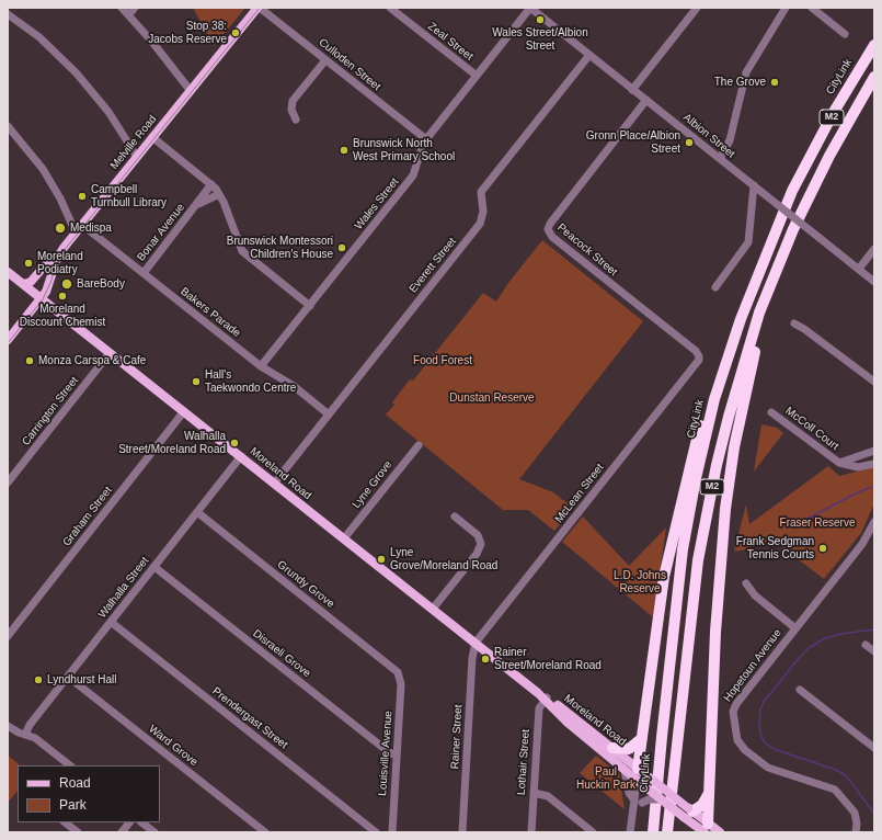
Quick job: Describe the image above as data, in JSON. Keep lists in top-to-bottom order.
{
  "streets": {
    "highway": ["CityLink", "M2"],
    "main road": ["Melville Road", "Moreland Road"],
    "street": [
      "Zeal Street",
      "Culloden Street",
      "Albion Street",
      "Wales Street",
      "Bonar Avenue",
      "Peacock Street",
      "Everett Street",
      "Bakers Parade",
      "Carrington Street",
      "McColl Court",
      "Lyne Grove",
      "McLean Street",
      "Graham Street",
      "Grundy Grove",
      "Walhalla Street",
      "Disraeli Grove",
      "Hopetoun Avenue",
      "Prendergast Street",
      "Rainer Street",
      "Ward Grove",
      "Louisville Avenue",
      "Lothair Street"
    ]
  },
  "crossings": [
    ["Zeal Street", "Wales Street"],
    ["Culloden Street", "Melville Road"],
    ["Culloden Street", "Wales Street"],
    ["Albion Street", "Wales Street"],
    ["Albion Street", "Peacock Street"],
    ["Albion Street", "Everett Street"],
    ["Melville Road", "Bakers Parade"],
    ["Melville Road", "Moreland Road"],
    ["Wales Street", "Bakers Parade"],
    ["Bonar Avenue", "Bakers Parade"],
    ["Peacock Street", "McLean Street"],
    ["Everett Street", "Bakers Parade"],
    ["Everett Street", "Moreland Road"],
    ["Carrington Street", "Moreland Road"],
    ["Moreland Road", "Lyne Grove"],
    ["Moreland Road", "McLean Street"],
    ["Moreland Road", "Graham Street"],
    ["Moreland Road", "Walhalla Street"],
    ["Moreland Road", "Rainer Street"],
    ["Moreland Road", "Lothair Street"],
    ["McLean Street", "Rainer Street"],
    ["Grundy Grove", "Walhalla Street"],
    ["Grundy Grove", "Louisville Avenue"],
    ["Walhalla Street", "Disraeli Grove"],
    ["Walhalla Street", "Prendergast Street"],
    ["Walhalla Street", "Ward Grove"],
    ["Disraeli Grove", "Louisville Avenue"]
  ],
  "parks": [
    "Food Forest",
    "Dunstan Reserve",
    "Fraser Reserve",
    "L.D. Johns Reserve",
    "Paul Huckin Park"
  ],
  "places": [
    "Wales Street/Albion Street",
    "Stop 38: Jacobs Reserve",
    "The Grove",
    "Gronn Place/Albion Street",
    "Brunswick North West Primary School",
    "Campbell Turnbull Library",
    "Medispa",
    "Brunswick Montessori Children's House",
    "Moreland Podiatry",
    "BareBody",
    "Moreland Discount Chemist",
    "Monza Carspa & Cafe",
    "Hall's Taekwondo Centre",
    "Walhalla Street/Moreland Road",
    "Frank Sedgman Tennis Courts",
    "Lyne Grove/Moreland Road",
    "Rainer Street/Moreland Road",
    "Lyndhurst Hall"
  ],
  "legend": ["Road", "Park"]
}
